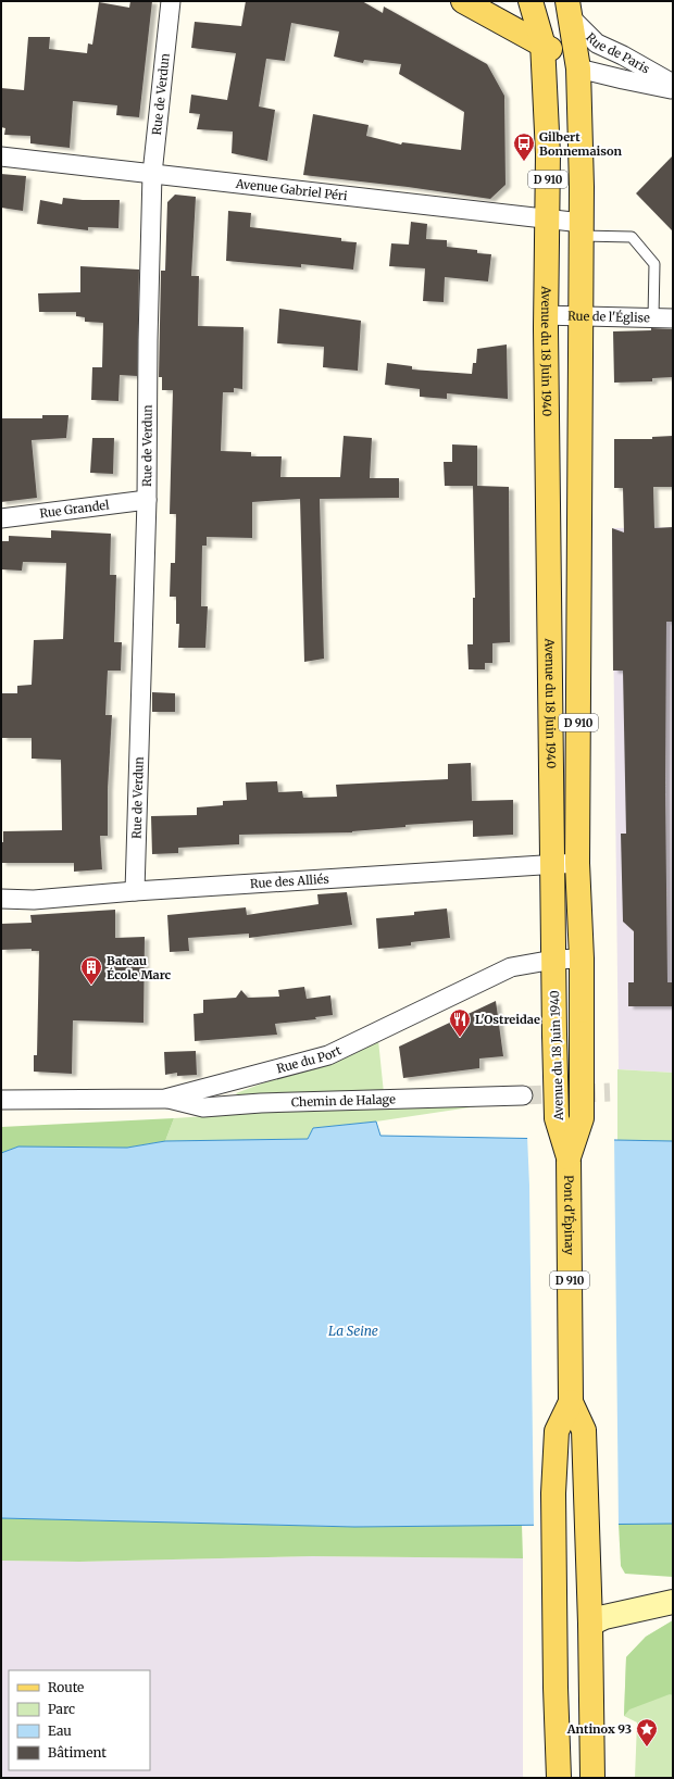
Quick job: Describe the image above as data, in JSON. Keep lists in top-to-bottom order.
{
  "streets": {
    "main road": ["D 910", "Avenue du 18 Juin 1940", "Pont d'Épinay"],
    "street": [
      "Rue de Paris",
      "Rue de Verdun",
      "Avenue Gabriel Péri",
      "Rue de l'Église",
      "Rue Grandel",
      "Rue des Alliés",
      "Rue du Port",
      "Chemin de Halage"
    ]
  },
  "crossings": [
    ["Rue de Paris", "D 910"],
    ["Rue de Paris", "Avenue du 18 Juin 1940"],
    ["Rue de Verdun", "Avenue Gabriel Péri"],
    ["Rue de Verdun", "Rue Grandel"],
    ["Rue de Verdun", "Rue des Alliés"],
    ["D 910", "Avenue du 18 Juin 1940"],
    ["D 910", "Pont d'Épinay"],
    ["Avenue Gabriel Péri", "Avenue du 18 Juin 1940"],
    ["Rue de l'Église", "Avenue du 18 Juin 1940"],
    ["Avenue du 18 Juin 1940", "Rue des Alliés"],
    ["Avenue du 18 Juin 1940", "Rue du Port"],
    ["Avenue du 18 Juin 1940", "Pont d'Épinay"],
    ["Rue du Port", "Chemin de Halage"]
  ],
  "water": ["La Seine"],
  "places": {
    "bus stop": ["Gilbert Bonnemaison"],
    "building": ["Bateau École Marc"],
    "restaurant": ["L'Ostreidae"],
    "place": ["Antinox 93"]
  },
  "legend": [
    "Route",
    "Parc",
    "Eau",
    "Bâtiment"
  ]
}
